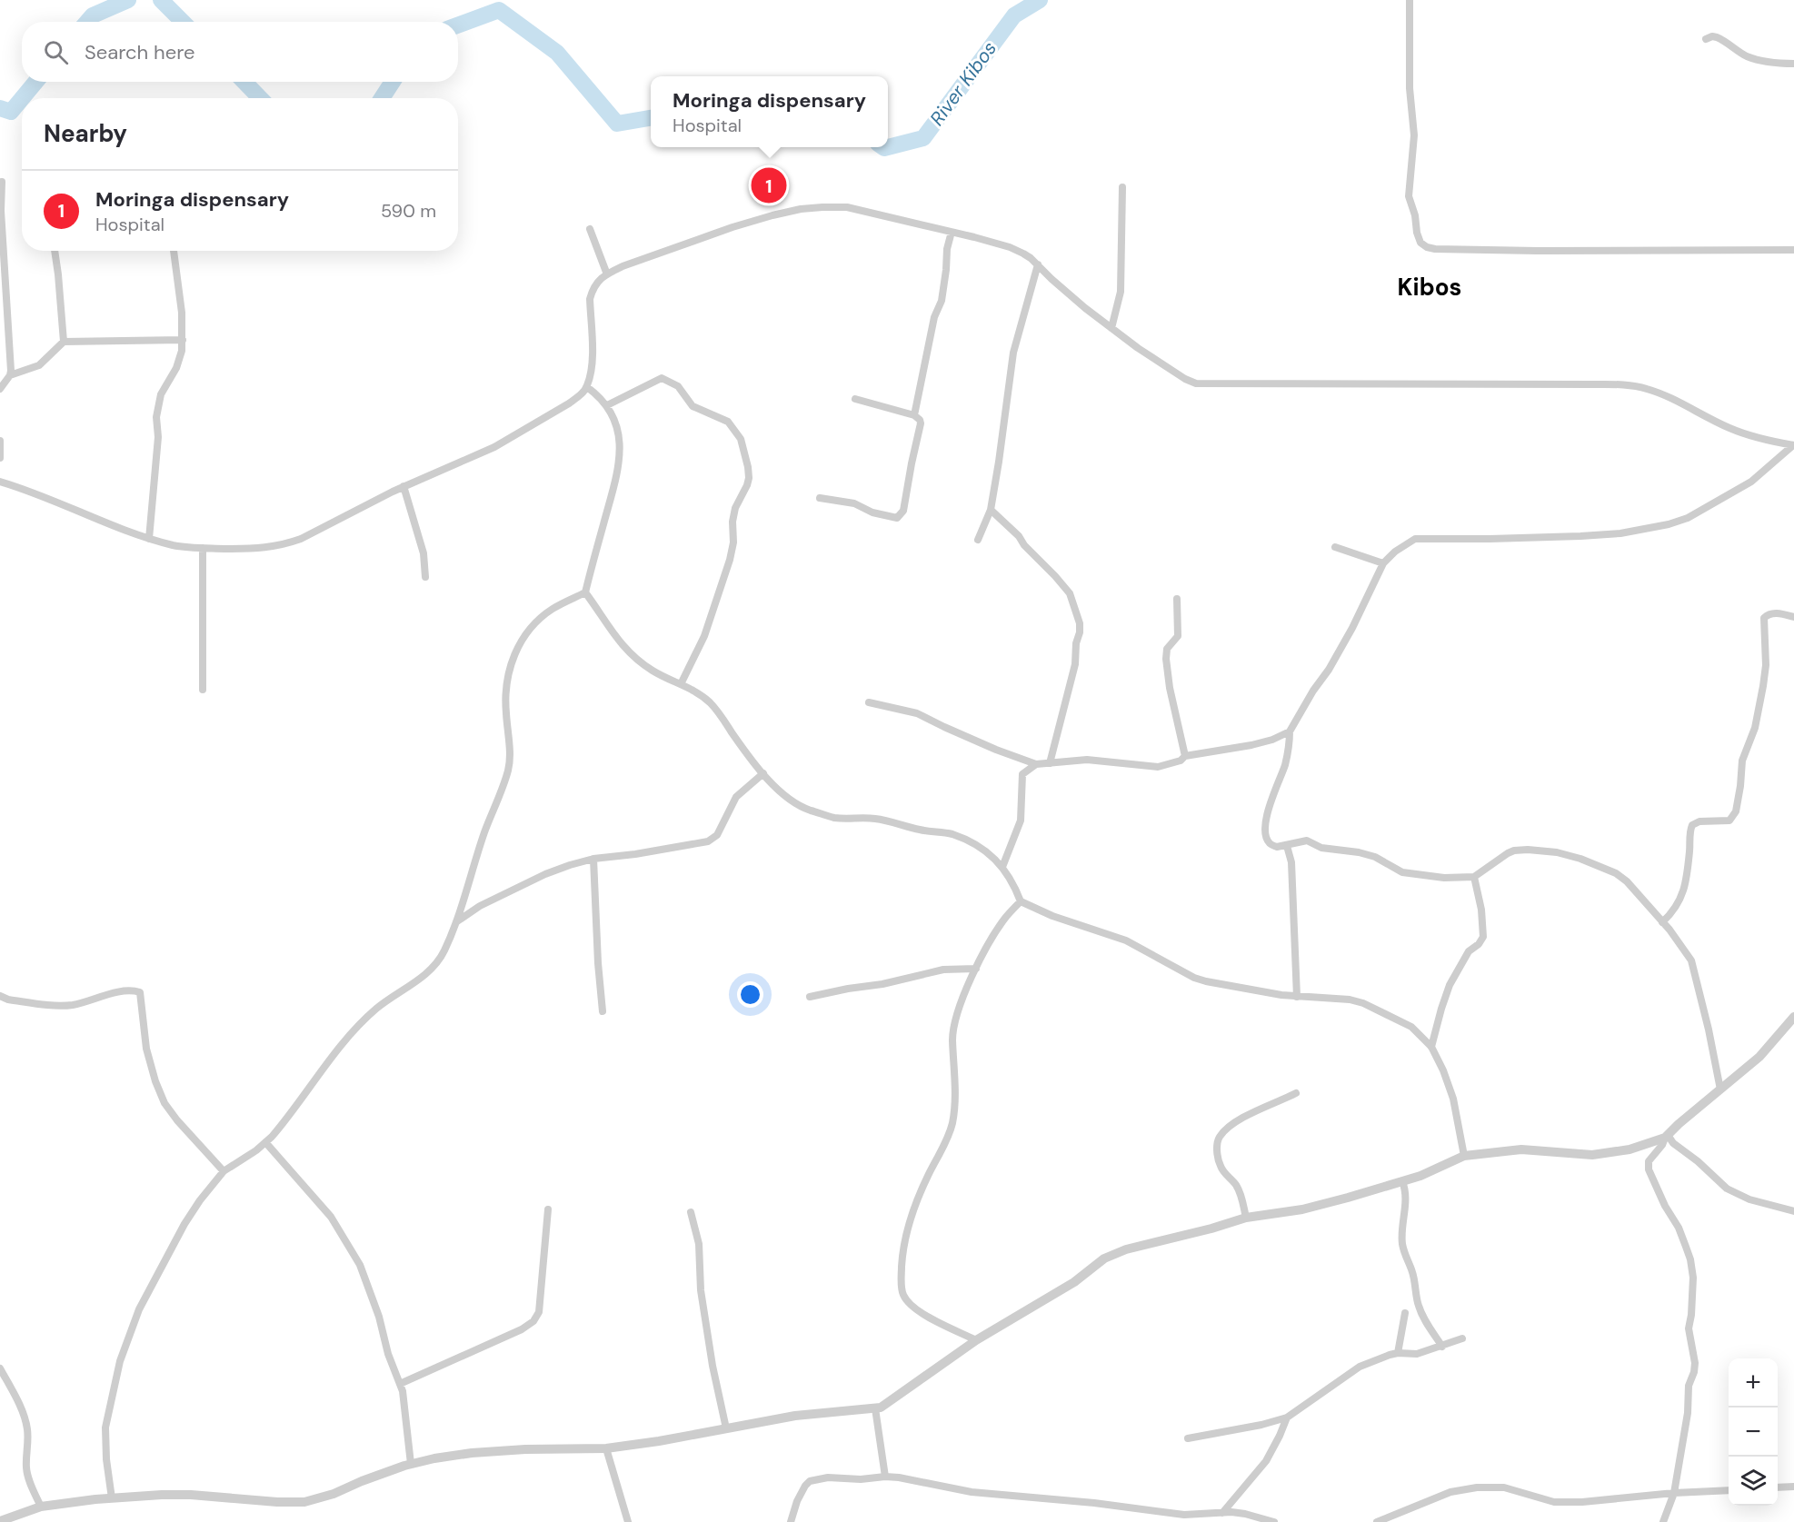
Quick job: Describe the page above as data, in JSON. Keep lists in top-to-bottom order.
{
  "districts": ["Kibos"],
  "water": ["River Kibos"],
  "page": {
    "search": "Search here",
    "popup": ["Moringa dispensary", "Hospital"],
    "heading": "Nearby",
    "pins": "1",
    "list": [
      {
        "mark": "1",
        "name": "Moringa dispensary",
        "note": "Hospital",
        "value": "590 m"
      }
    ],
    "map_buttons": ["+", "−"]
  }
}
